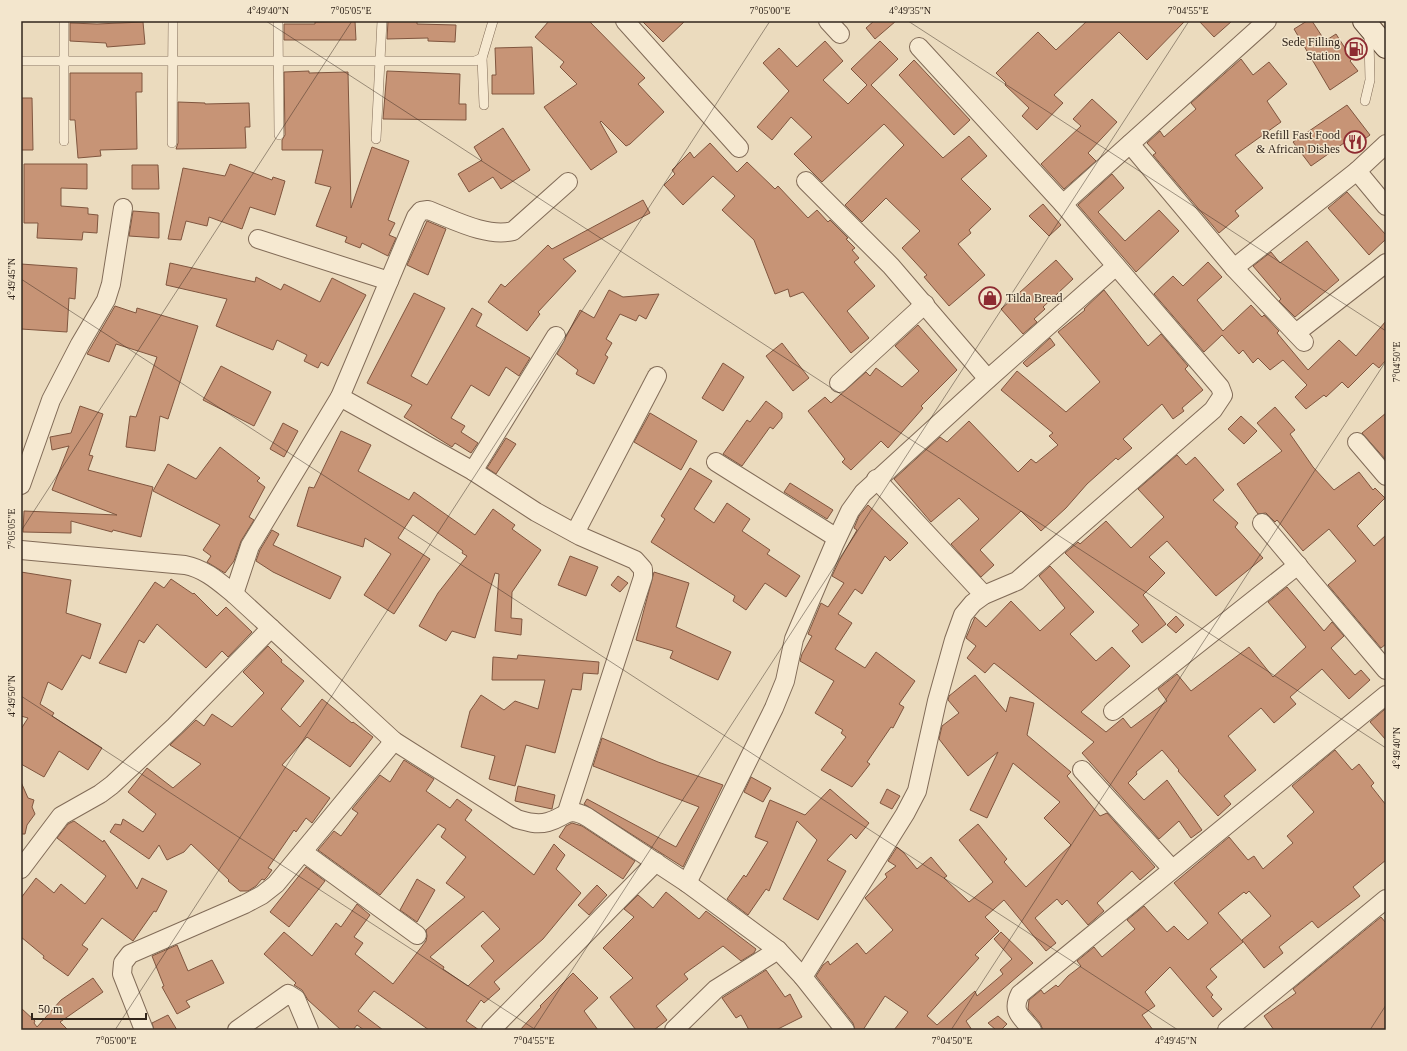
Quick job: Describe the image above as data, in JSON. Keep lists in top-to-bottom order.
{
  "places": {
    "fuel station": ["Sede Filling Station"],
    "restaurant": ["Refill Fast Food & African Dishes"],
    "shop": ["Tilda Bread"]
  },
  "scale_bar": "50 m",
  "coordinates": [
    "4°49'40\"N",
    "7°05'05\"E",
    "7°05'00\"E",
    "4°49'35\"N",
    "7°04'55\"E",
    "4°49'45\"N",
    "7°04'50\"E",
    "4°49'50\"N"
  ]
}
